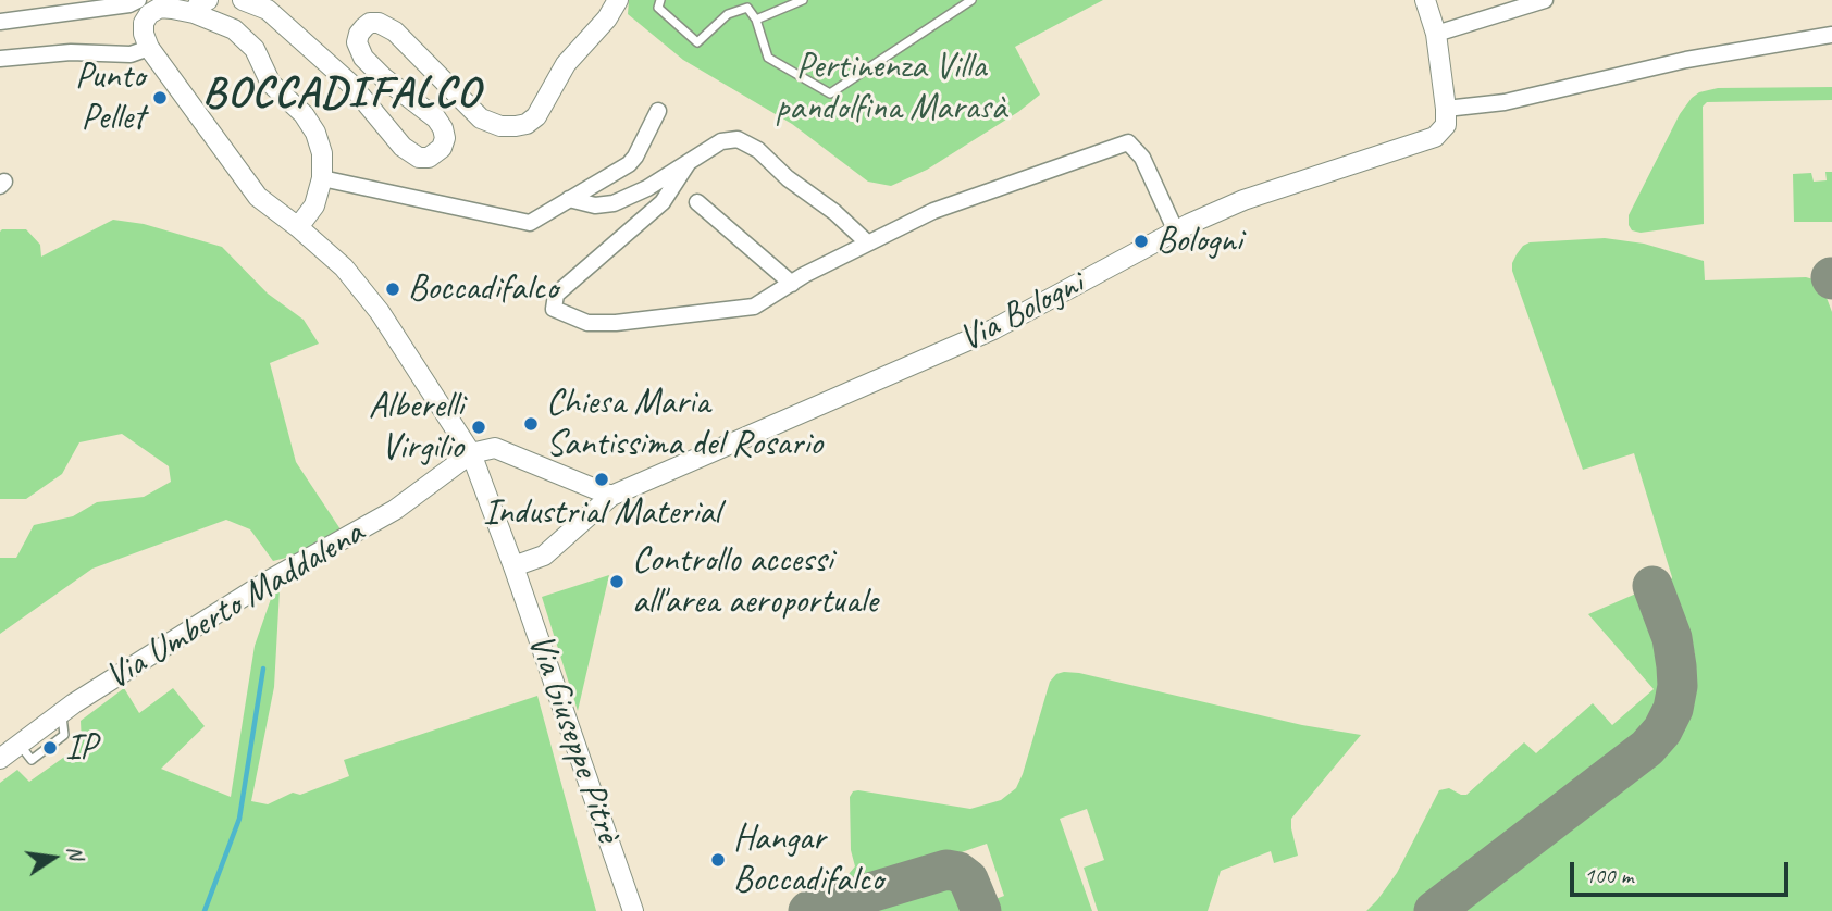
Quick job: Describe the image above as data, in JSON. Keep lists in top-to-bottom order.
{
  "streets": {
    "street": ["Via Bologni", "Via Umberto Maddalena", "Via Giuseppe Pitrè"]
  },
  "crossings": [
    ["Via Bologni", "Via Giuseppe Pitrè"],
    ["Via Umberto Maddalena", "Via Giuseppe Pitrè"]
  ],
  "districts": ["BOCCADIFALCO"],
  "parks": ["Pertinenza Villa pandolfina Marasà"],
  "places": [
    "Punto Pellet",
    "Bologni",
    "Boccadifalco",
    "Chiesa Maria Santissima del Rosario",
    "Alberelli Virgilio",
    "Industrial Material",
    "Controllo accessi all'area aeroportuale",
    "IP",
    "Hangar Boccadifalco"
  ],
  "scale_bar": "100 m",
  "north": "right"
}
